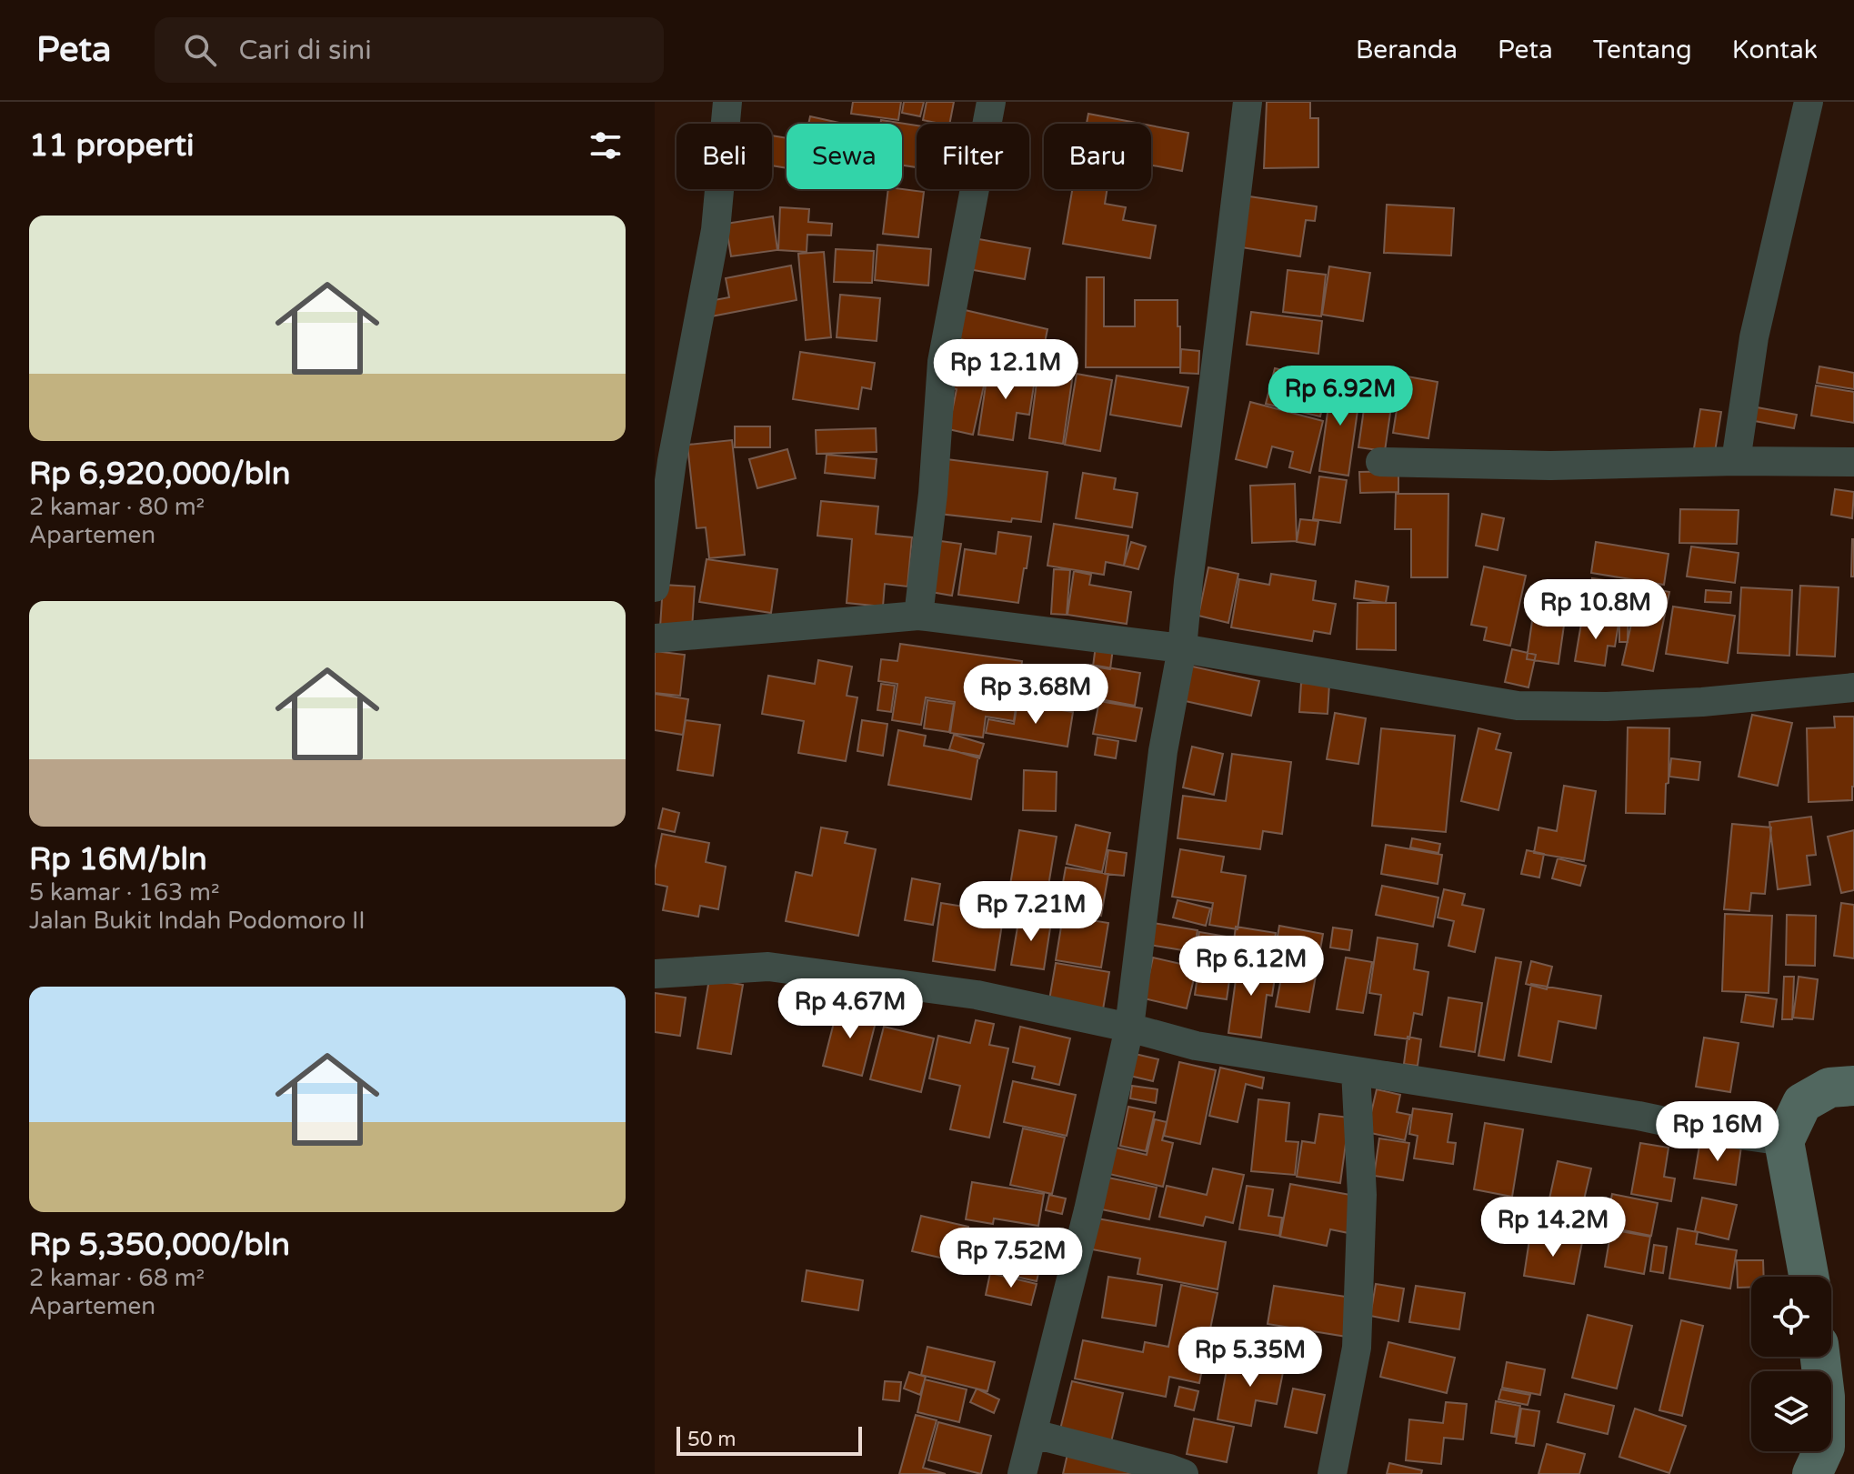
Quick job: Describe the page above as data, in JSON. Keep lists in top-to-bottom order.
{
  "scale_bar": "50 m",
  "page": {
    "header": "Peta",
    "search": "Cari di sini",
    "nav": [
      "Beranda",
      "Peta",
      "Tentang",
      "Kontak"
    ],
    "heading": "11 properti",
    "chip": [
      "Beli",
      "Sewa",
      "Filter",
      "Baru"
    ],
    "list": [
      {
        "name": "Rp 6,920,000/bln",
        "note": "2 kamar · 80 m² · Apartemen"
      },
      {
        "name": "Rp 16M/bln",
        "note": "5 kamar · 163 m² · Jalan Bukit Indah Podomoro II"
      },
      {
        "name": "Rp 5,350,000/bln",
        "note": "2 kamar · 68 m² · Apartemen"
      }
    ],
    "price": [
      "Rp 12.1M",
      "Rp 6.92M",
      "Rp 10.8M",
      "Rp 3.68M",
      "Rp 7.21M",
      "Rp 6.12M",
      "Rp 4.67M",
      "Rp 16M",
      "Rp 14.2M",
      "Rp 7.52M",
      "Rp 5.35M"
    ],
    "scale": "50 m"
  }
}
